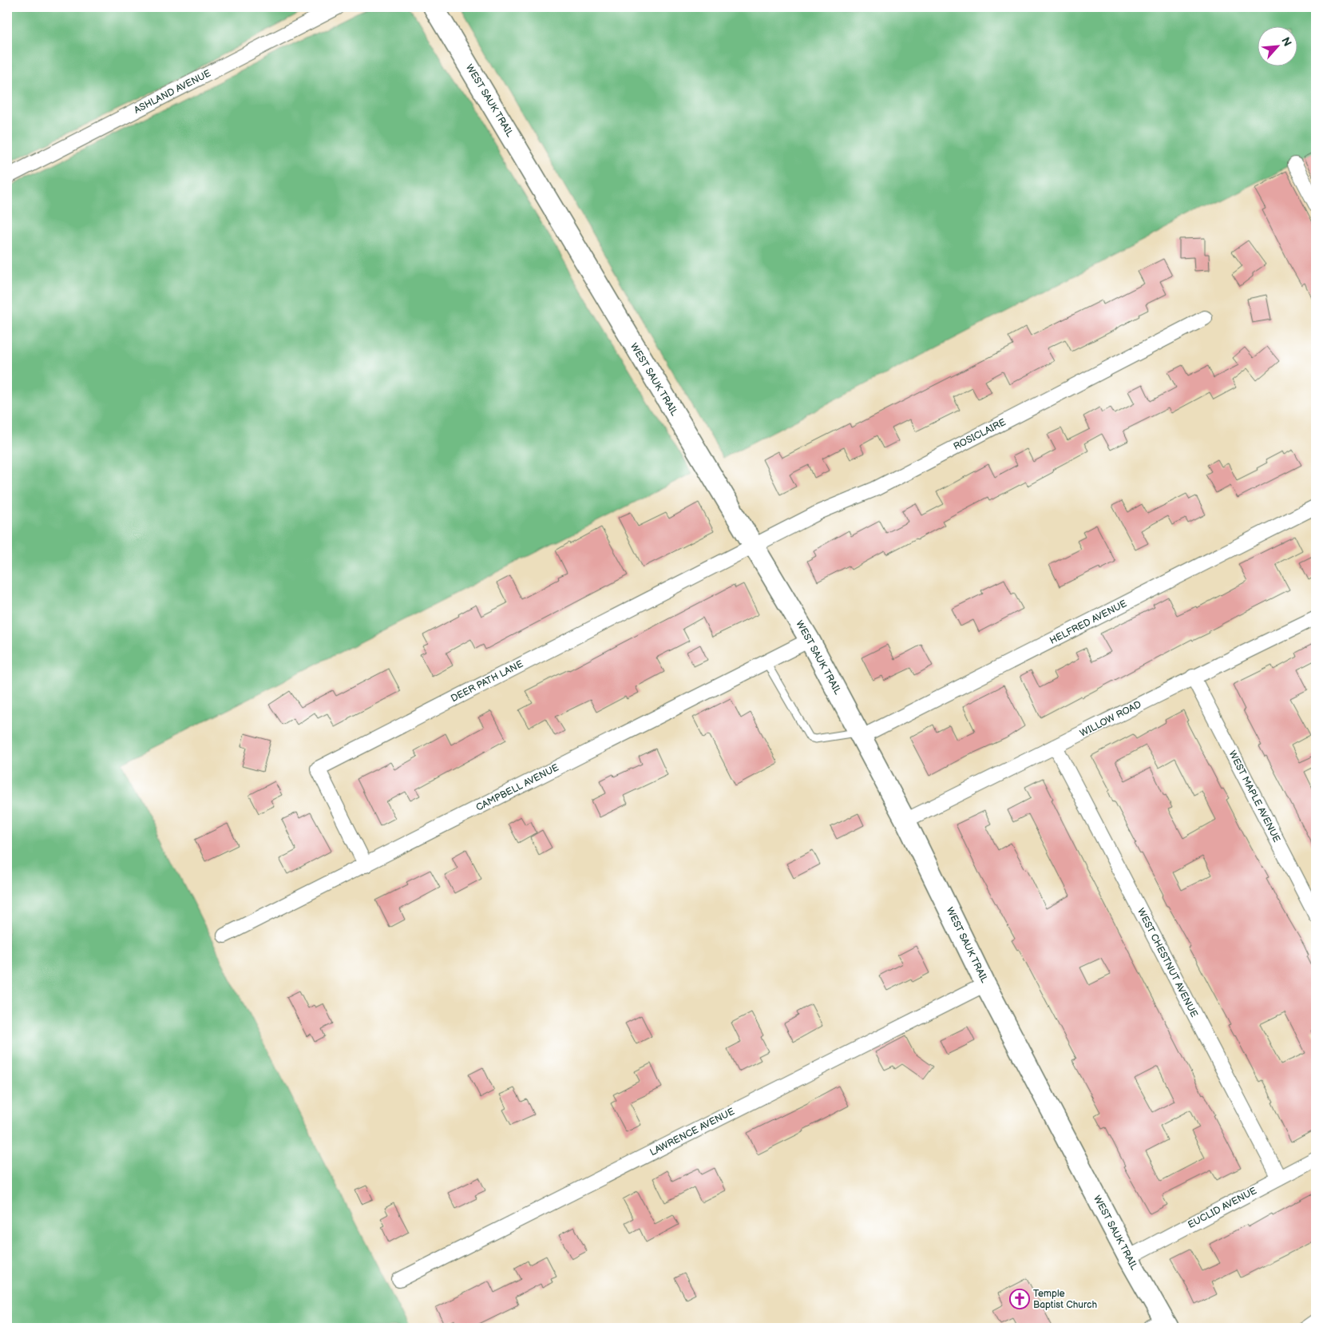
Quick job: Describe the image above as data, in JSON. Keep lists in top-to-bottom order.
{
  "streets": {
    "main road": ["WEST SAUK TRAIL"],
    "street": [
      "ASHLAND AVENUE",
      "ROSICLAIRE",
      "HELFRED AVENUE",
      "DEER PATH LANE",
      "WILLOW ROAD",
      "CAMPBELL AVENUE",
      "WEST MAPLE AVENUE",
      "WEST CHESTNUT AVENUE",
      "LAWRENCE AVENUE",
      "EUCLID AVENUE"
    ]
  },
  "crossings": [
    ["WEST SAUK TRAIL", "ROSICLAIRE"],
    ["WEST SAUK TRAIL", "HELFRED AVENUE"],
    ["WEST SAUK TRAIL", "DEER PATH LANE"],
    ["WEST SAUK TRAIL", "WILLOW ROAD"],
    ["WEST SAUK TRAIL", "CAMPBELL AVENUE"],
    ["WEST SAUK TRAIL", "LAWRENCE AVENUE"],
    ["WEST SAUK TRAIL", "EUCLID AVENUE"],
    ["ROSICLAIRE", "DEER PATH LANE"],
    ["DEER PATH LANE", "CAMPBELL AVENUE"],
    ["WILLOW ROAD", "WEST MAPLE AVENUE"],
    ["WILLOW ROAD", "WEST CHESTNUT AVENUE"],
    ["WEST CHESTNUT AVENUE", "EUCLID AVENUE"]
  ],
  "places": {
    "church": ["Temple Baptist Church"]
  },
  "north": "top right"
}
